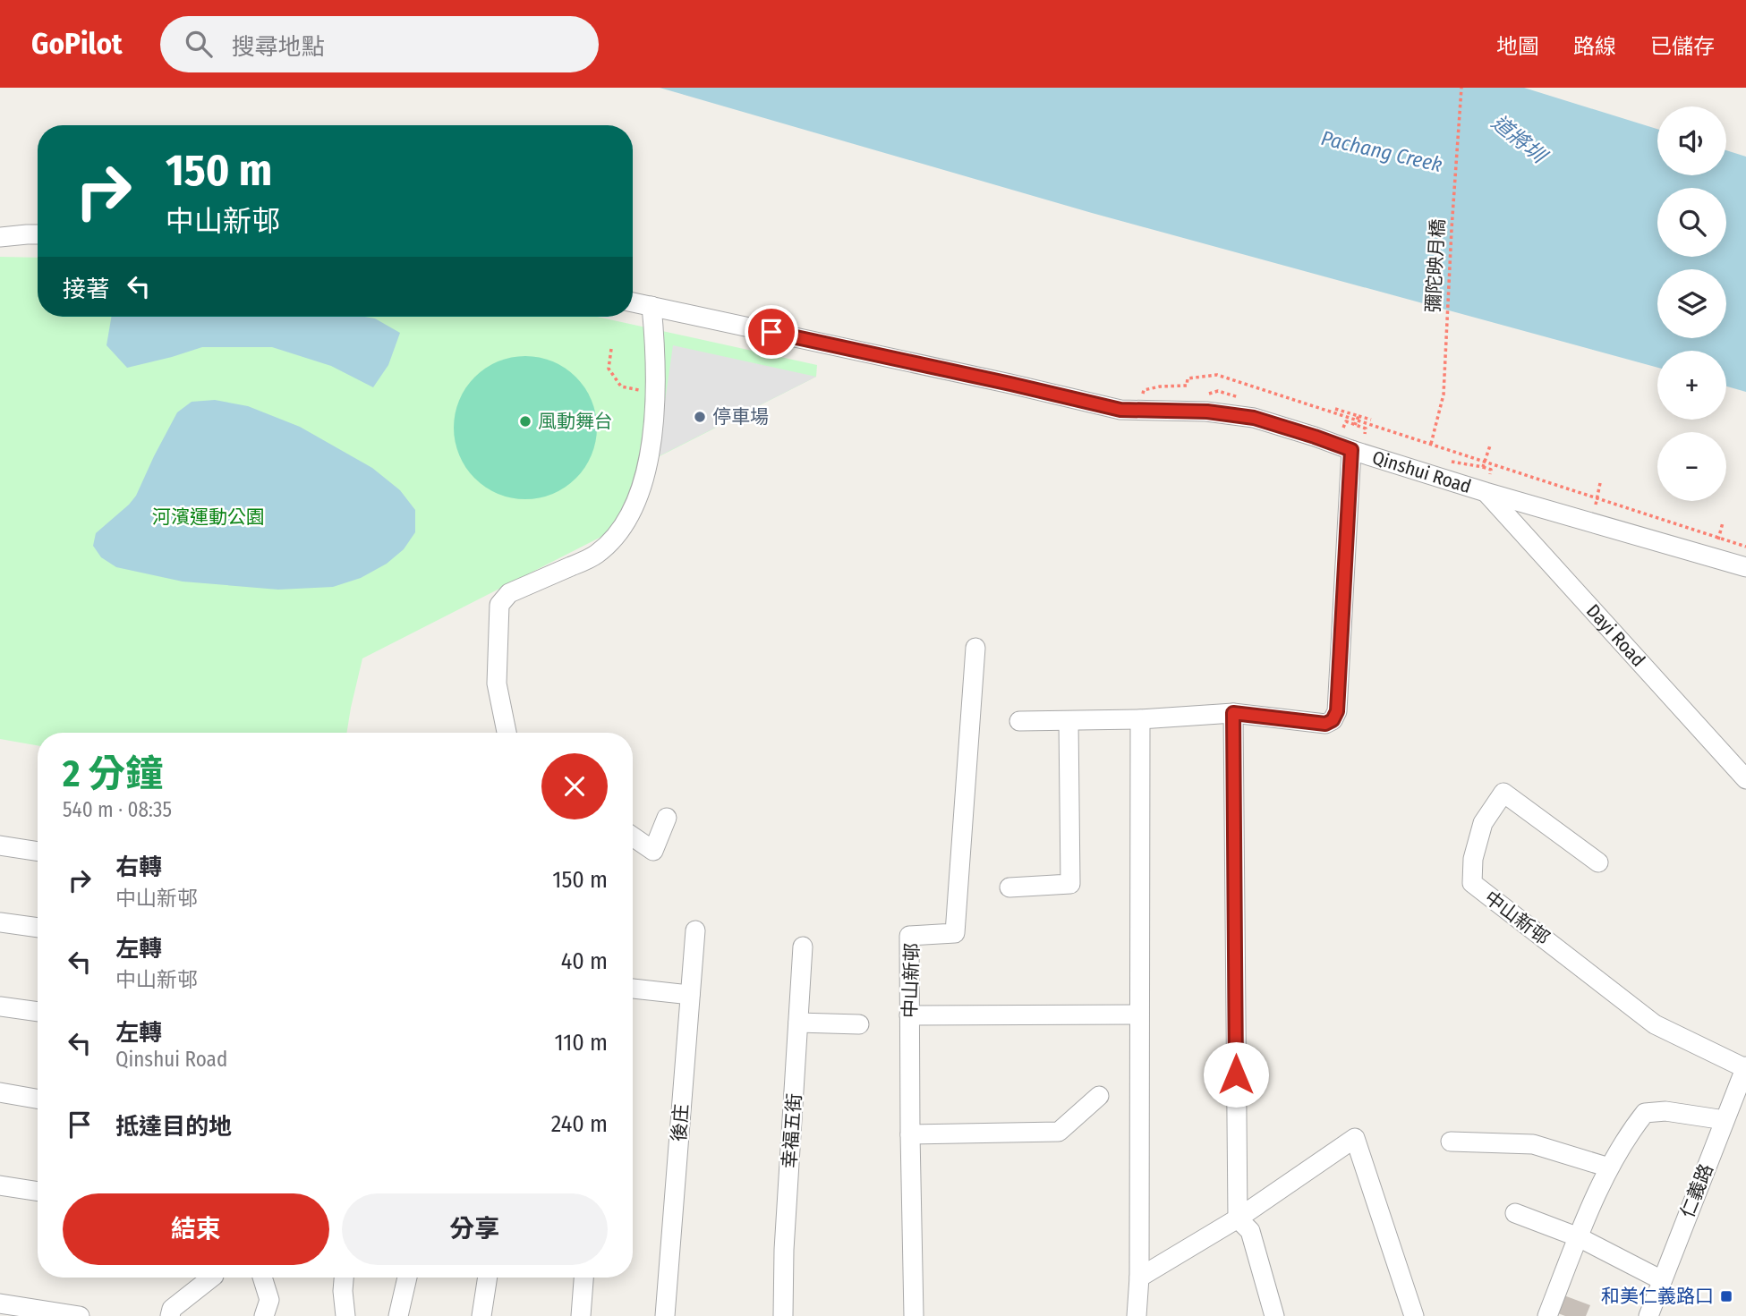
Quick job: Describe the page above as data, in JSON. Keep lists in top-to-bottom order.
{
  "streets": {
    "street": [
      "Qinshui Road",
      "Dayi Road",
      "中山新邨",
      "後庄",
      "幸福五街",
      "仁義路"
    ],
    "path": ["彌陀映月橋"]
  },
  "crossings": [
    ["Qinshui Road", "Dayi Road"],
    ["中山新邨", "仁義路"]
  ],
  "water": ["道將圳", "Pachang Creek"],
  "parks": ["河濱運動公園"],
  "places": {
    "other": ["停車場", "風動舞台"],
    "transit": ["和美仁義路口"]
  },
  "page": {
    "header": "GoPilot",
    "search": "搜尋地點",
    "nav": ["地圖", "路線", "已儲存"],
    "map_buttons": ["+", "−"],
    "turn": ["150 m", "中山新邨"],
    "then": "接著",
    "heading": ["2 分鐘", "540 m · 08:35"],
    "list": [
      {
        "name": "右轉",
        "note": "中山新邨",
        "value": "150 m"
      },
      {
        "name": "左轉",
        "note": "中山新邨",
        "value": "40 m"
      },
      {
        "name": "左轉",
        "note": "Qinshui Road",
        "value": "110 m"
      },
      {
        "name": "抵達目的地",
        "value": "240 m"
      }
    ],
    "buttons": ["結束", "分享"]
  }
}
